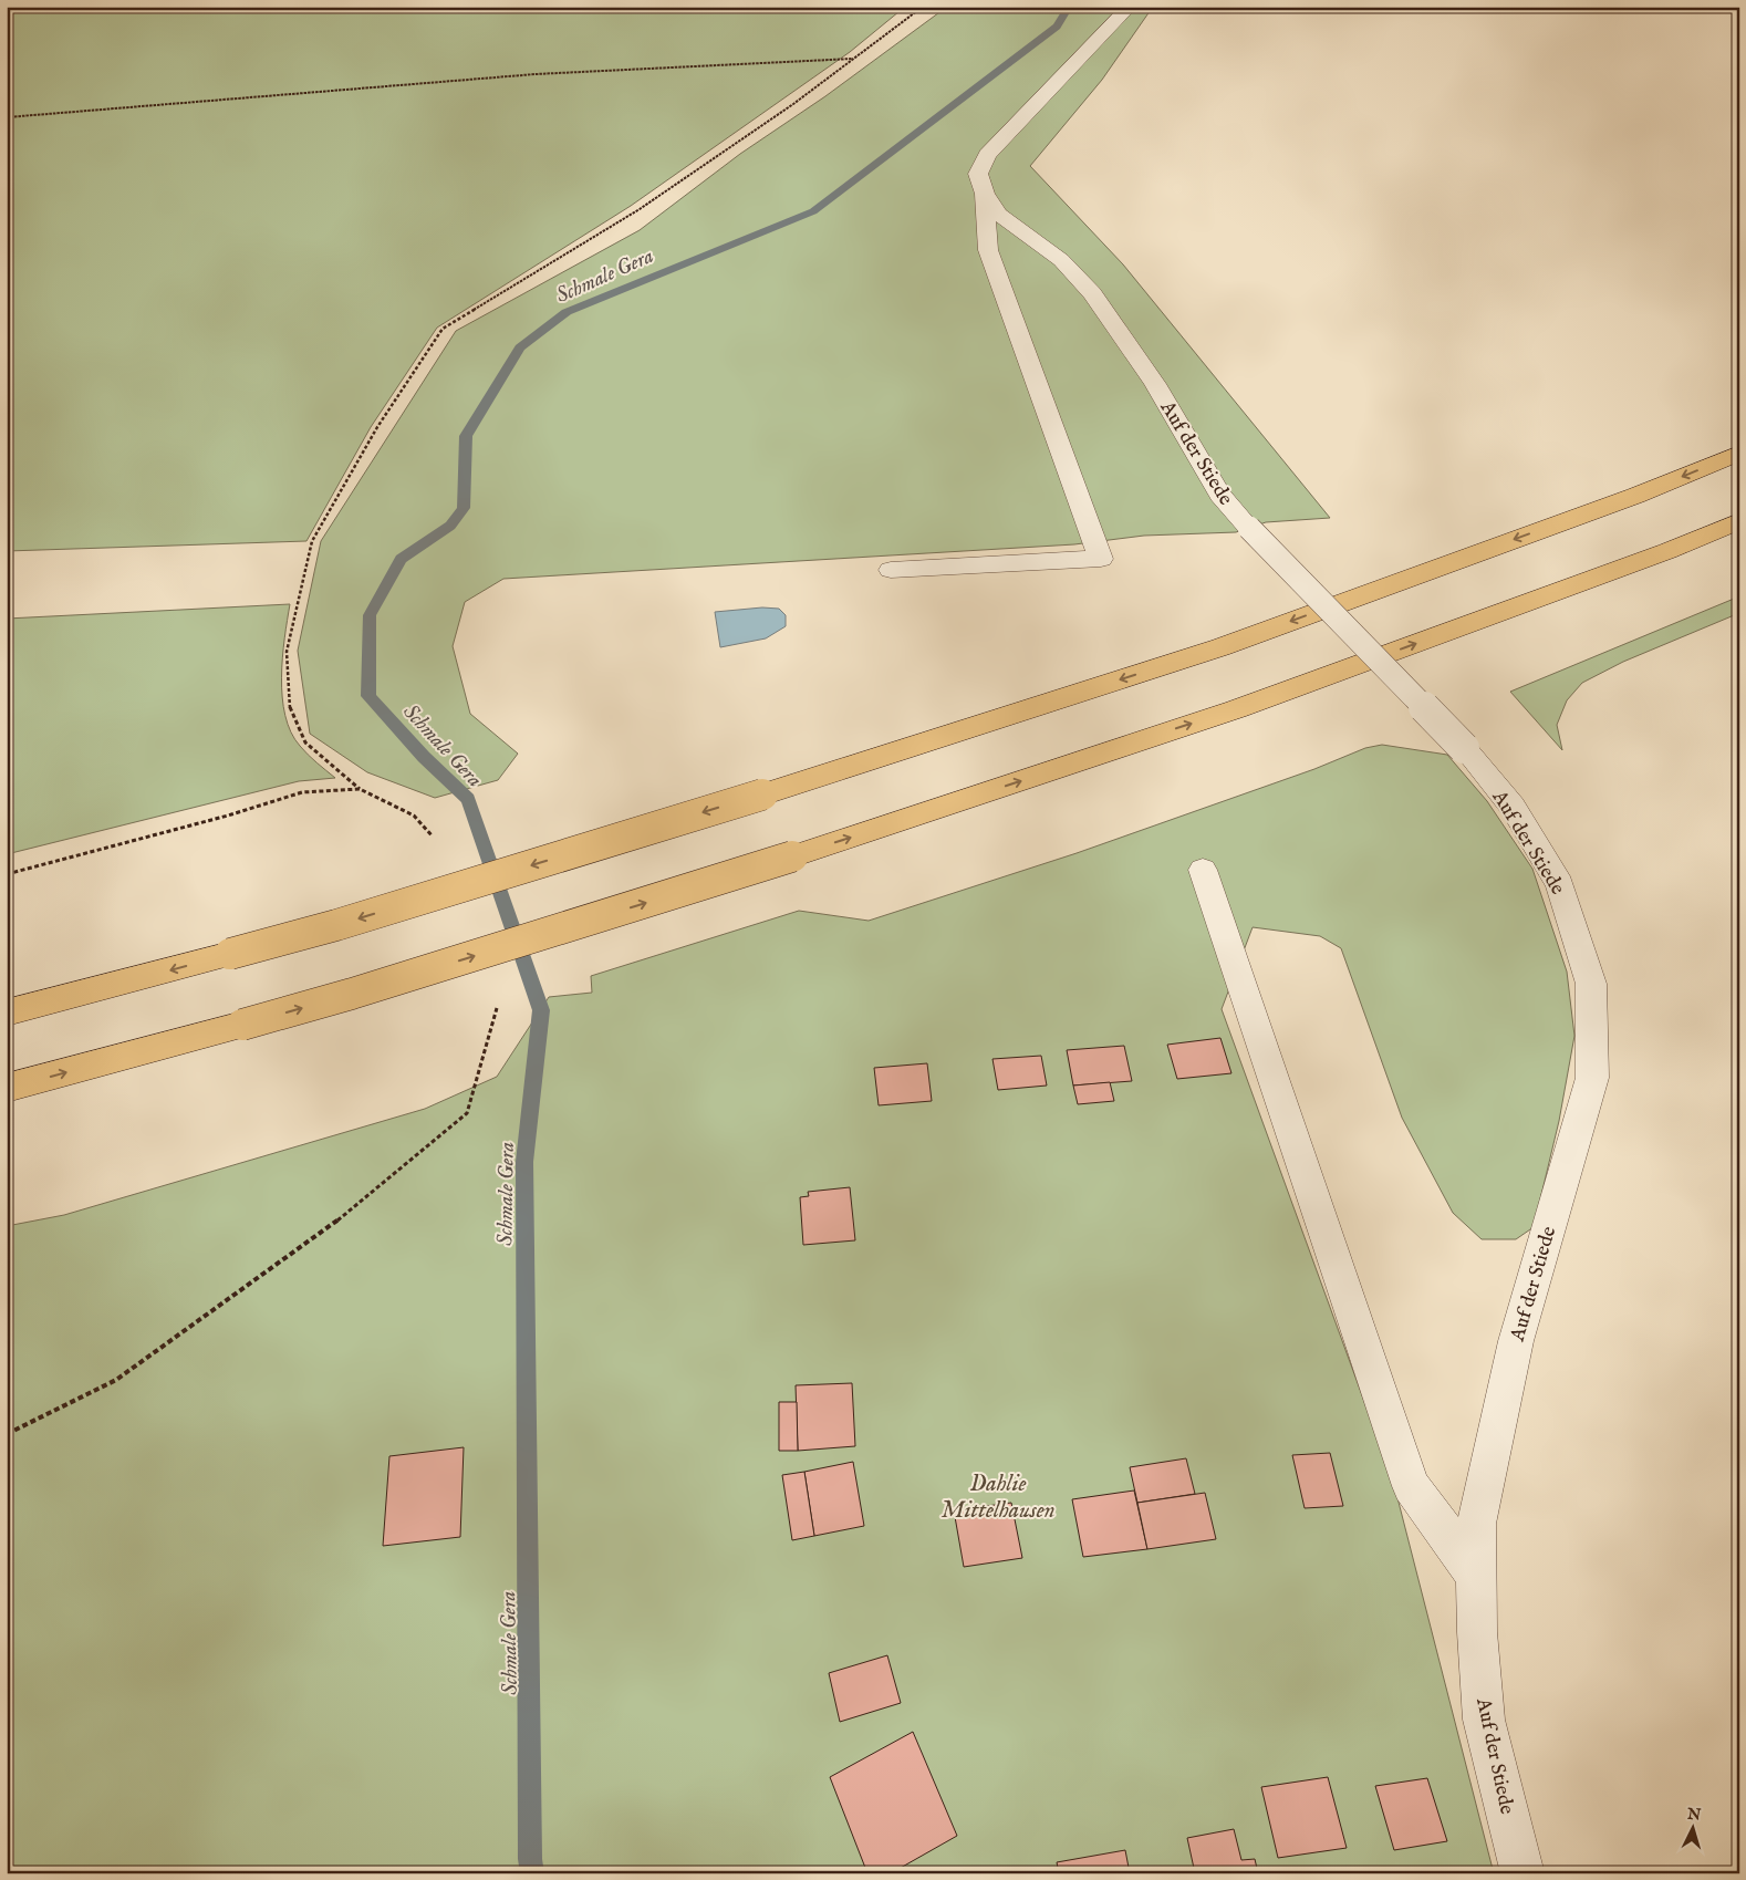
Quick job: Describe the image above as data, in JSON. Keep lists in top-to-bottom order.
{
  "streets": {
    "lane": ["Auf der Stiede"]
  },
  "water": ["Schmale Gera"],
  "parks": ["Dahlie Mittelhausen"],
  "north": "top"
}
